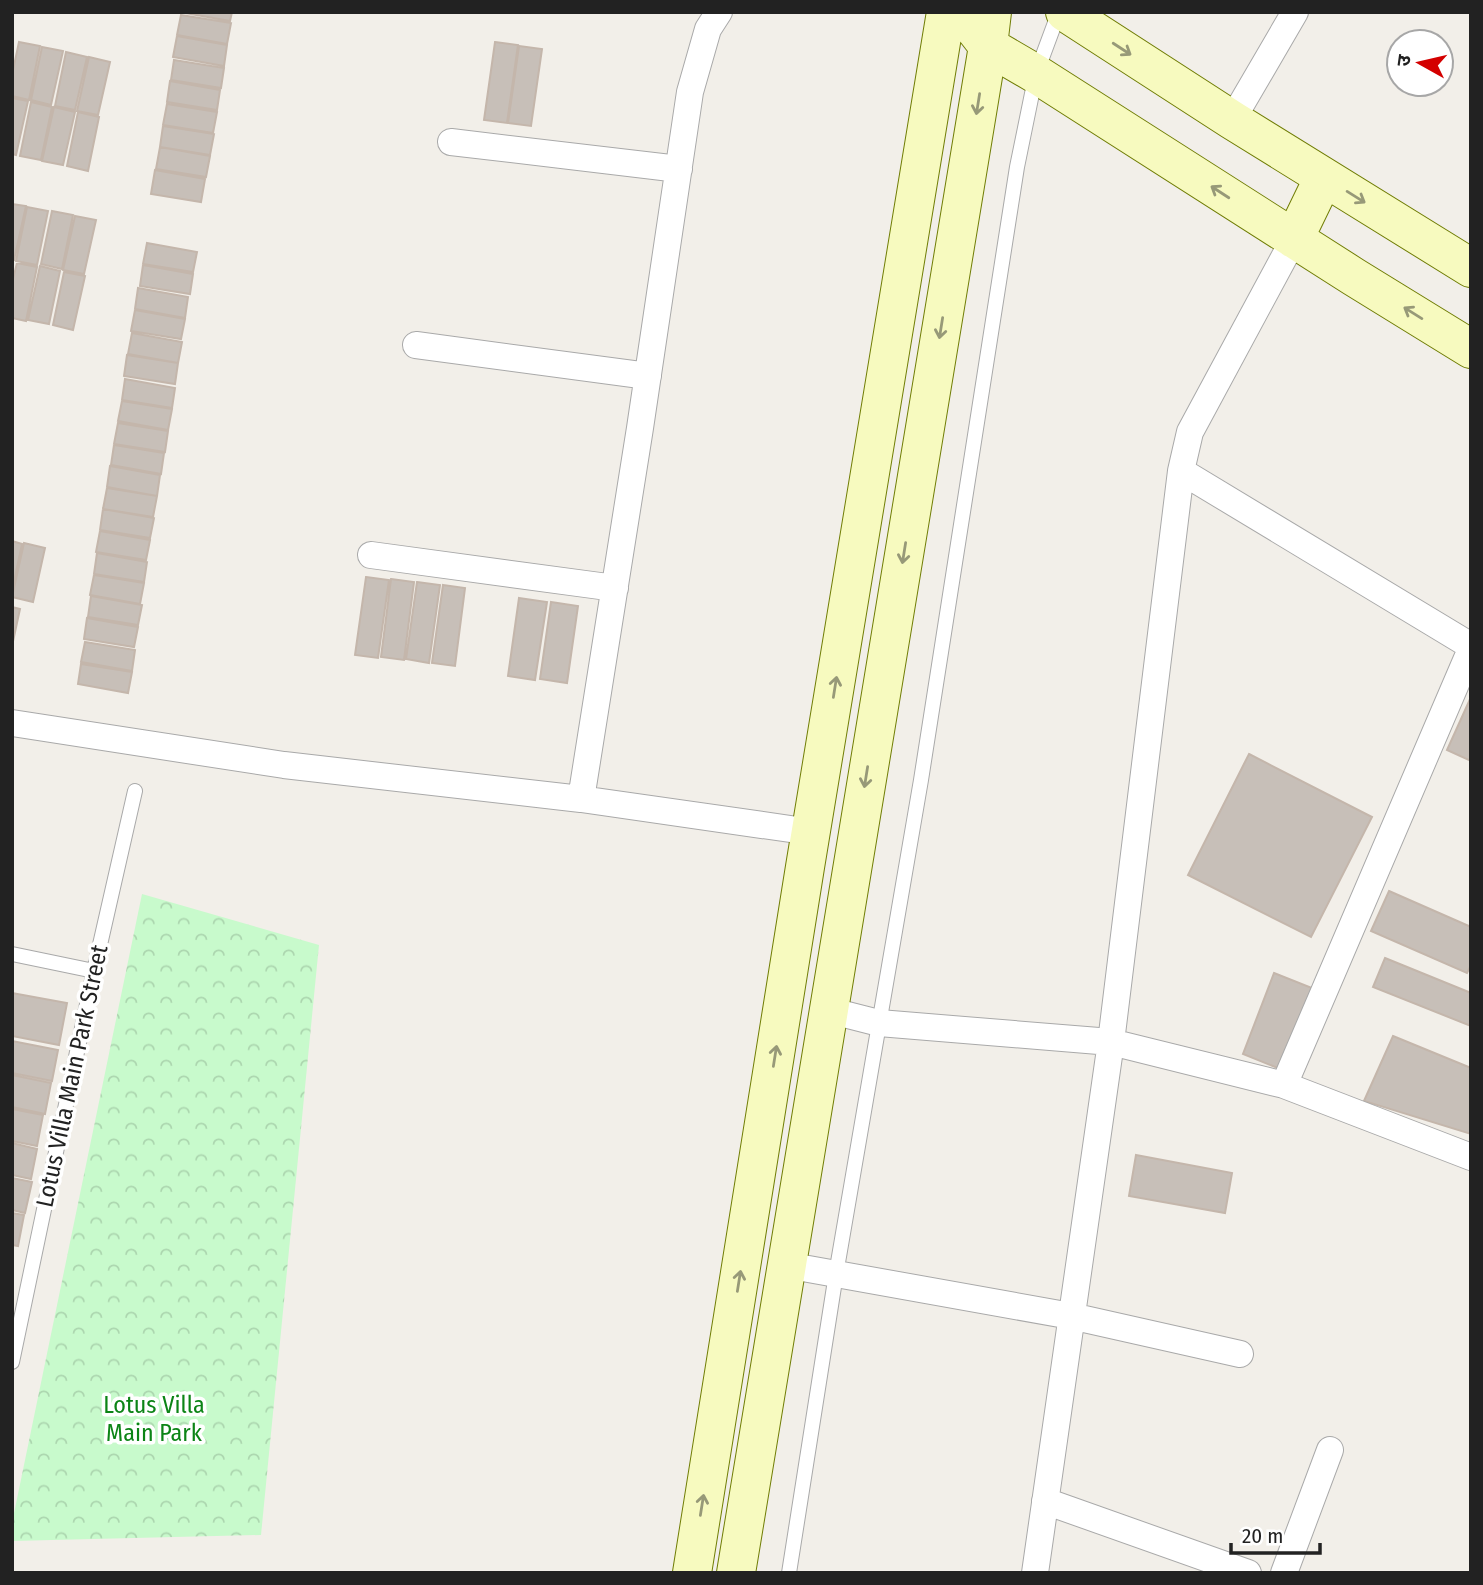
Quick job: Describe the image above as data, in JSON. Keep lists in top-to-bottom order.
{
  "streets": {
    "lane": ["Lotus Villa Main Park Street"]
  },
  "parks": ["Lotus Villa Main Park"],
  "scale_bar": "20 m",
  "north": "left"
}
